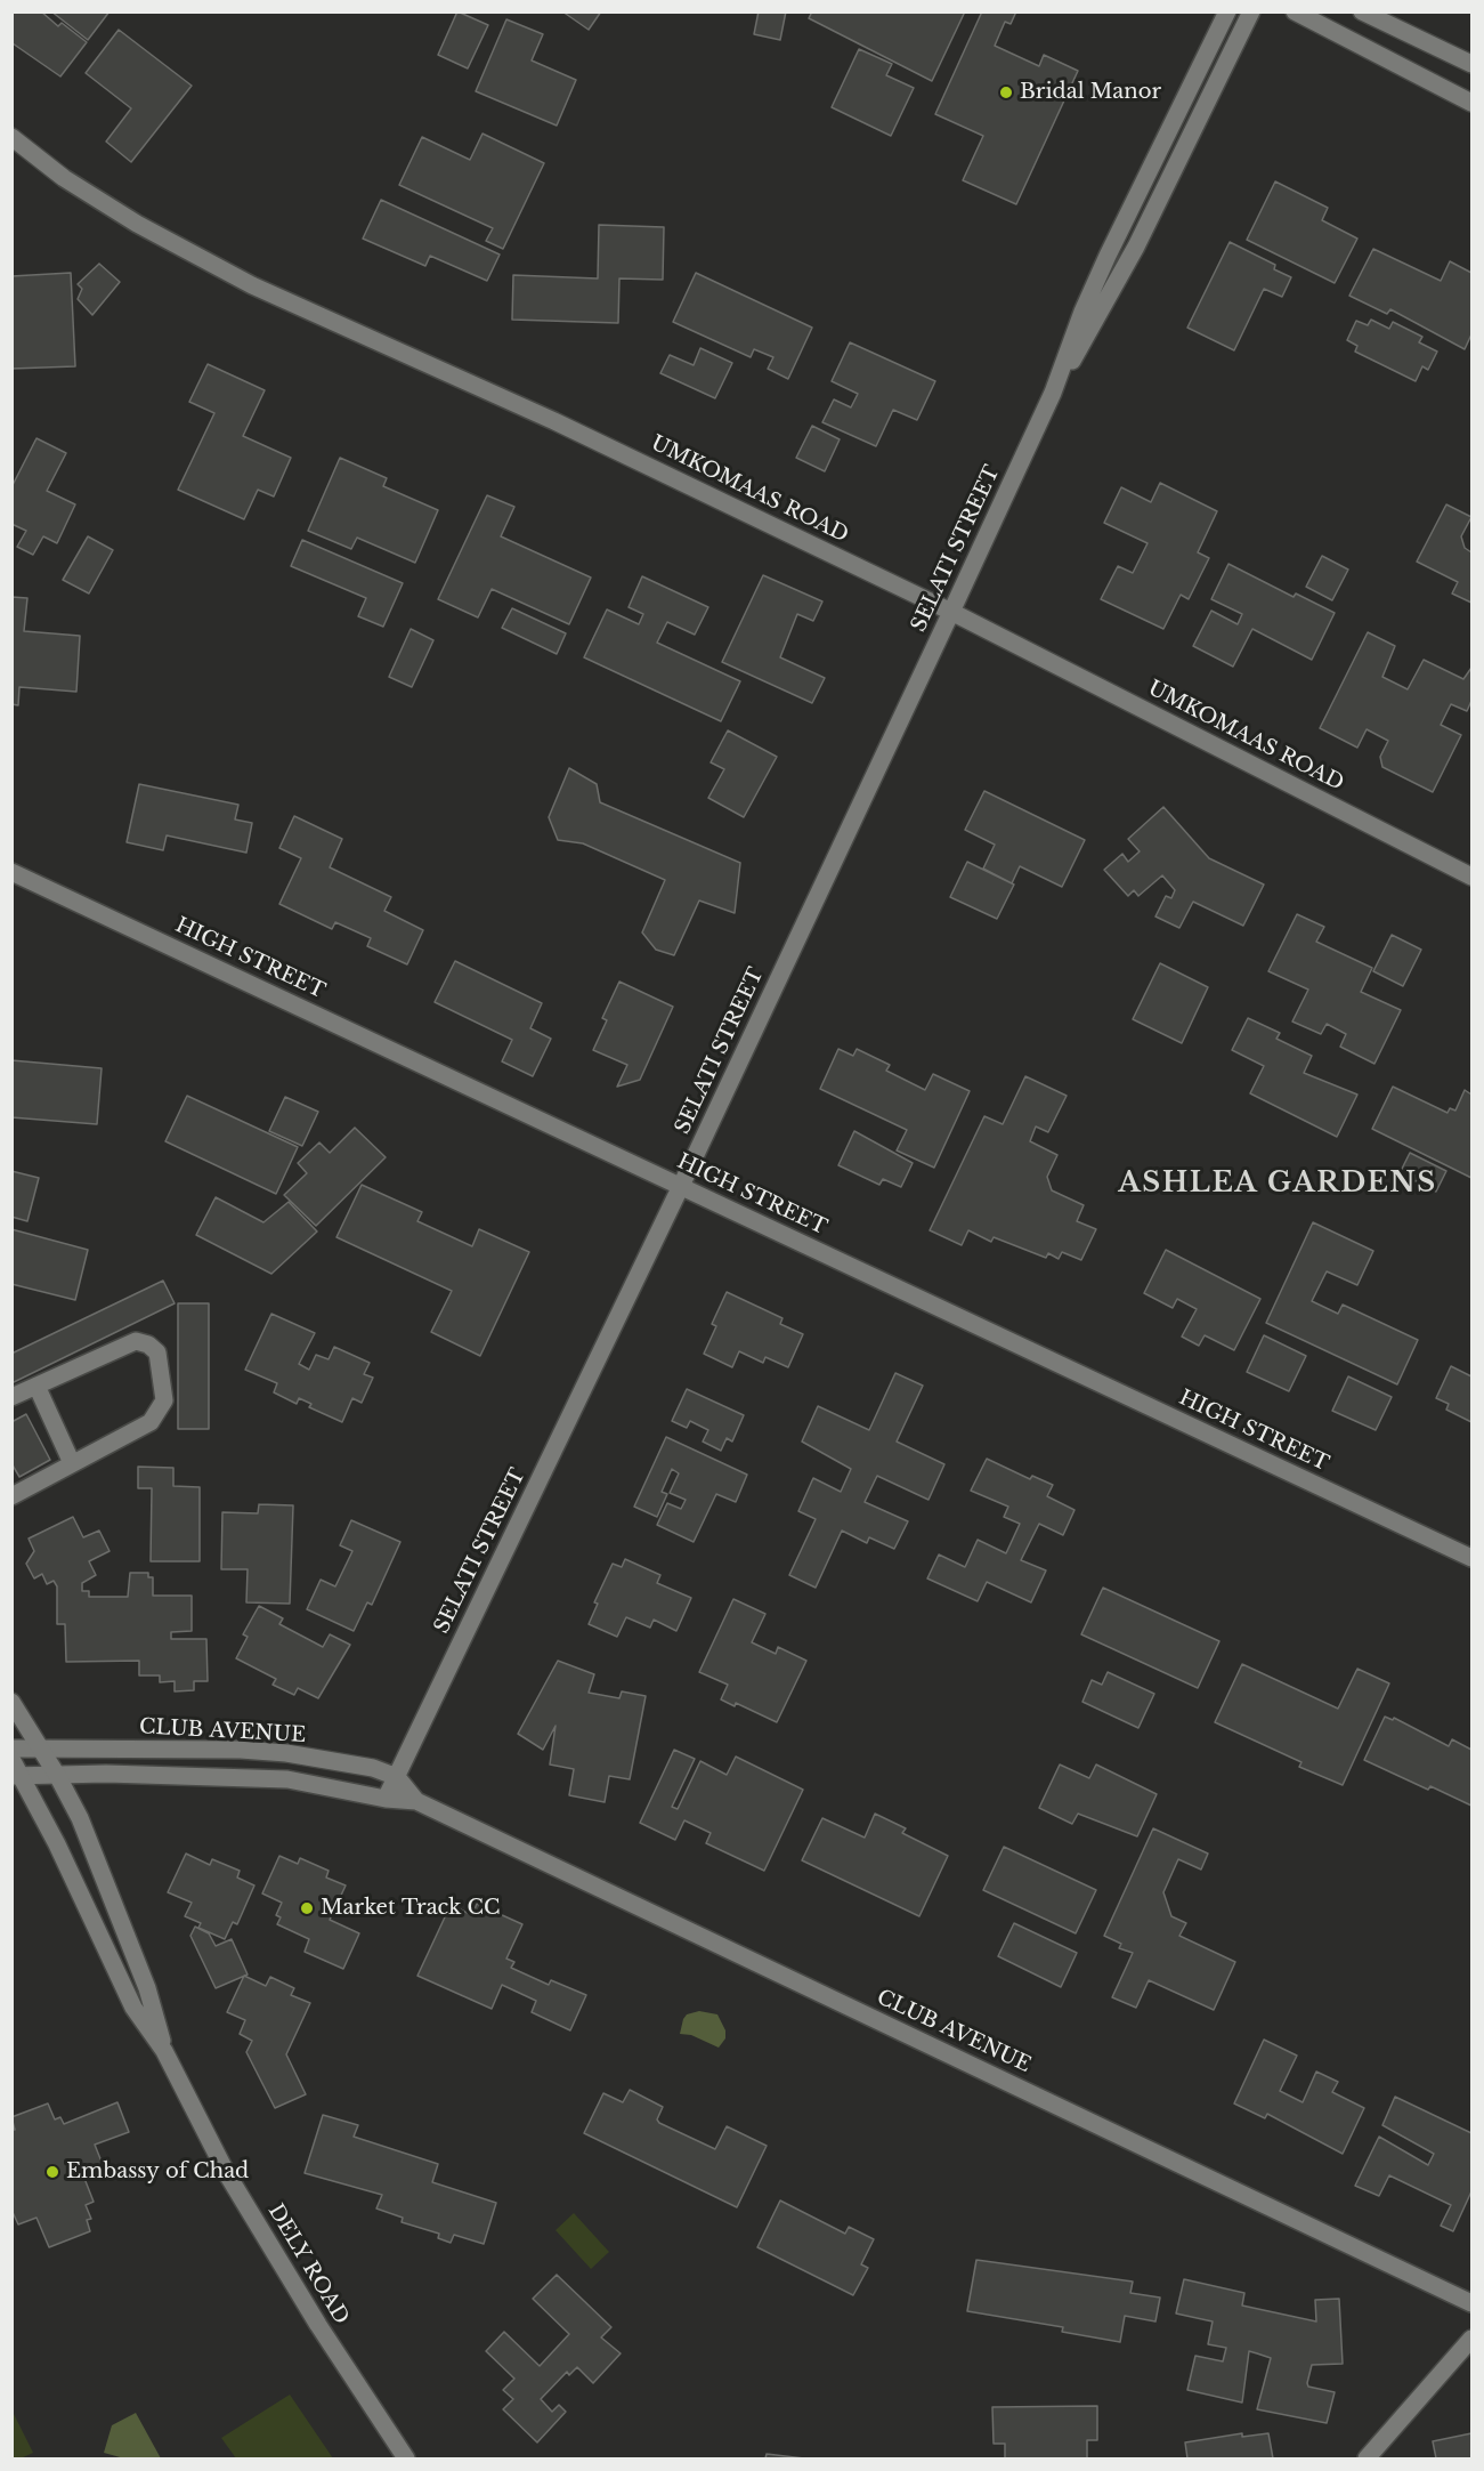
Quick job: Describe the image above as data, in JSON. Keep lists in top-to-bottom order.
{
  "streets": {
    "street": [
      "UMKOMAAS ROAD",
      "SELATI STREET",
      "HIGH STREET",
      "CLUB AVENUE",
      "DELY ROAD"
    ]
  },
  "crossings": [
    ["UMKOMAAS ROAD", "SELATI STREET"],
    ["SELATI STREET", "HIGH STREET"],
    ["SELATI STREET", "CLUB AVENUE"],
    ["CLUB AVENUE", "DELY ROAD"]
  ],
  "districts": ["ASHLEA GARDENS"],
  "places": ["Bridal Manor", "Market Track CC", "Embassy of Chad"]
}
